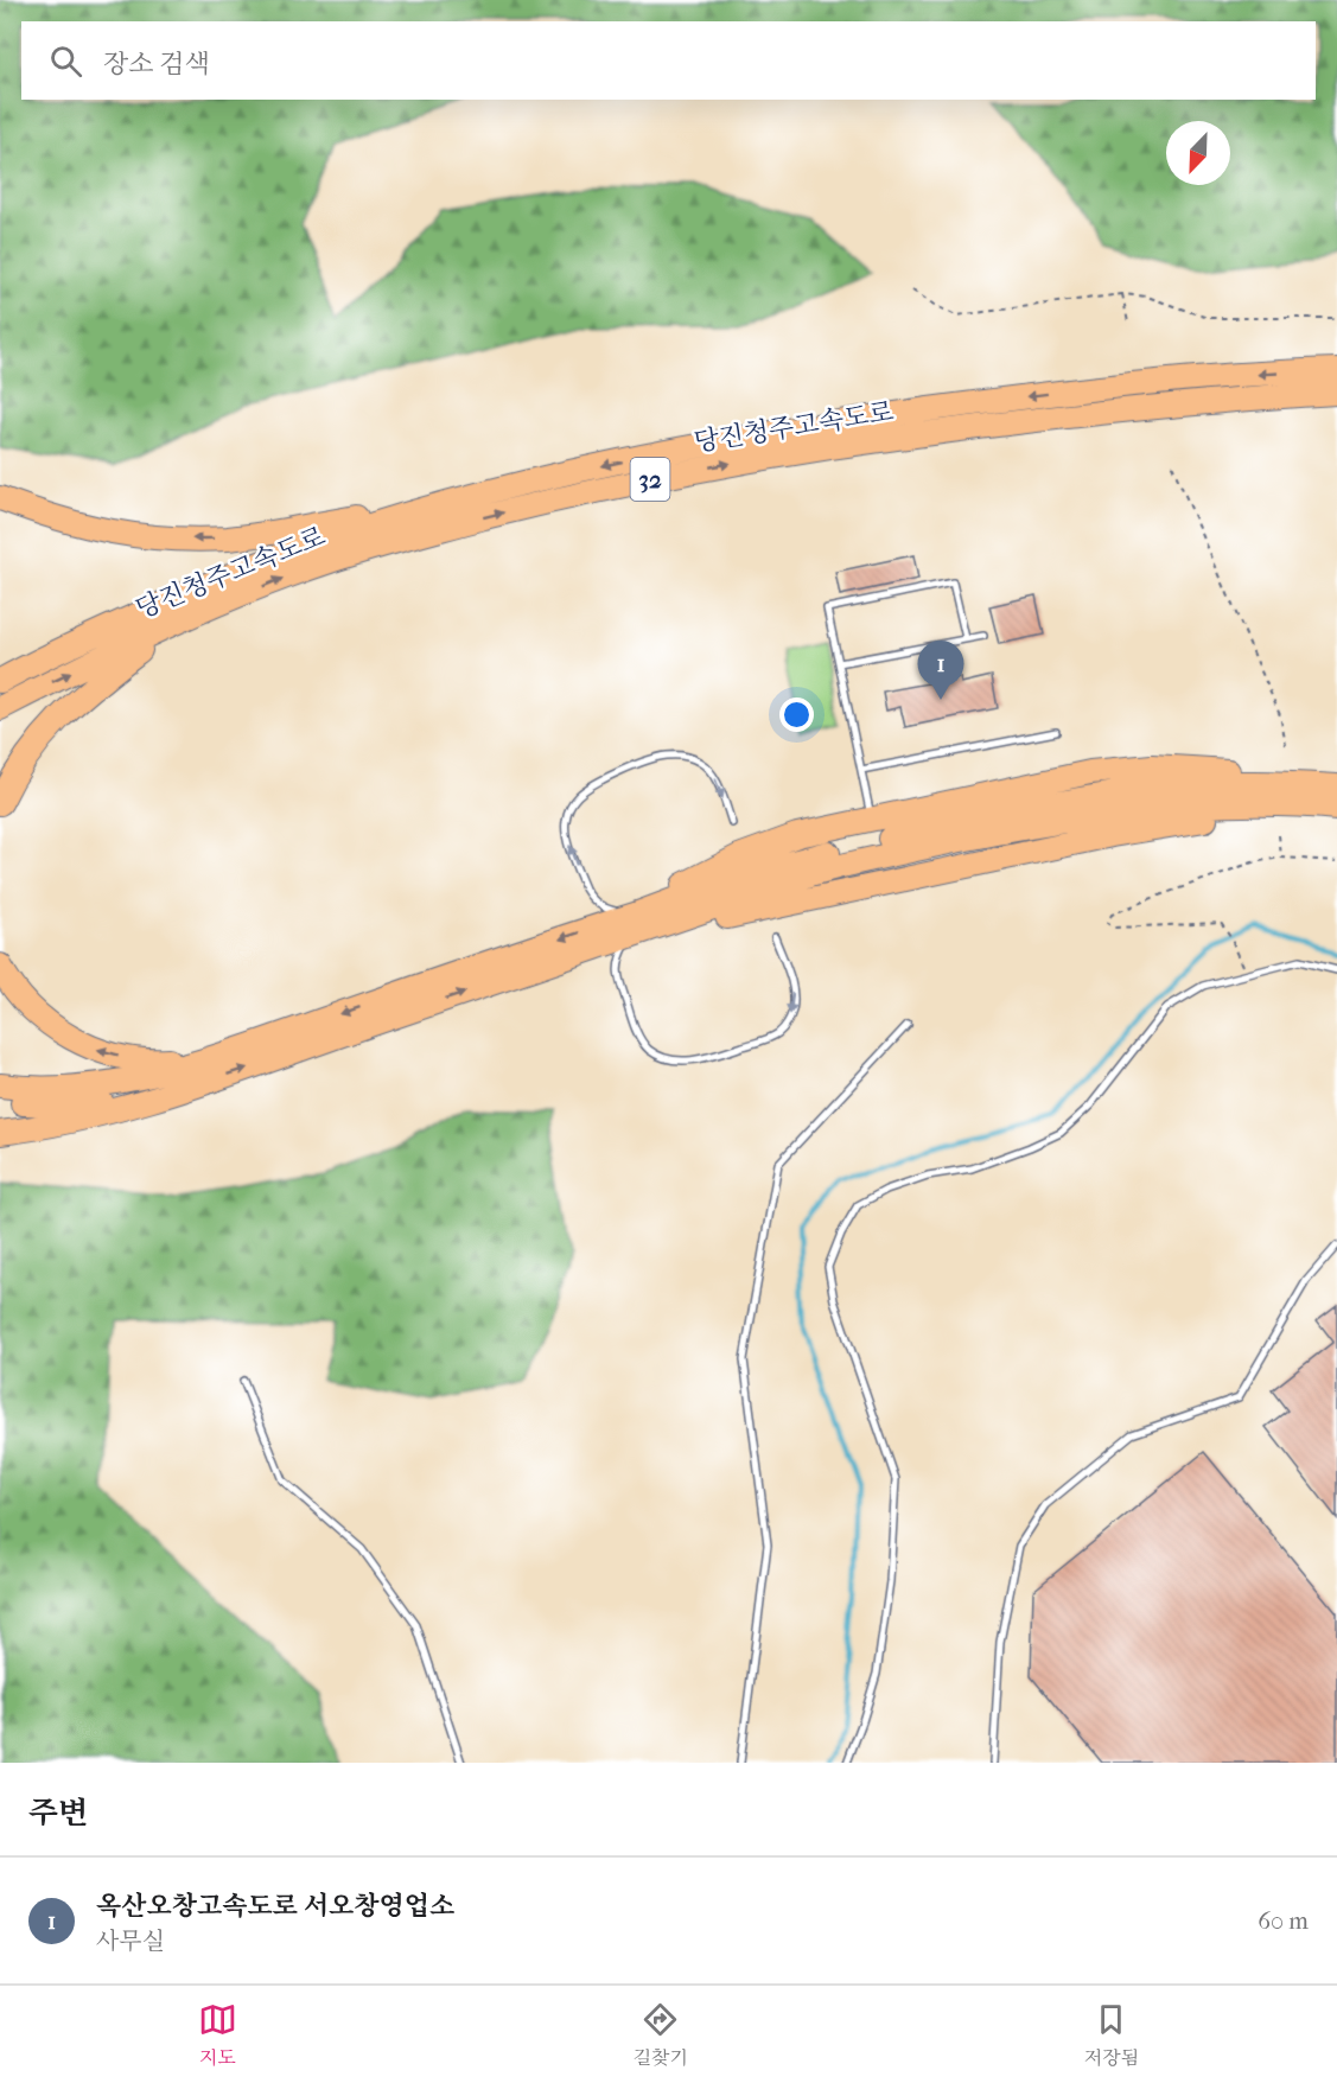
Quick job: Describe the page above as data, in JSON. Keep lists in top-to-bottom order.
{
  "streets": {
    "highway": ["당진청주고속도로", "32"]
  },
  "north": "bottom left",
  "page": {
    "search": "장소 검색",
    "pins": "1",
    "heading": "주변",
    "list": [
      {
        "mark": "1",
        "name": "옥산오창고속도로 서오창영업소",
        "note": "사무실",
        "value": "60 m"
      }
    ],
    "nav": ["지도", "길찾기", "저장됨"]
  }
}
